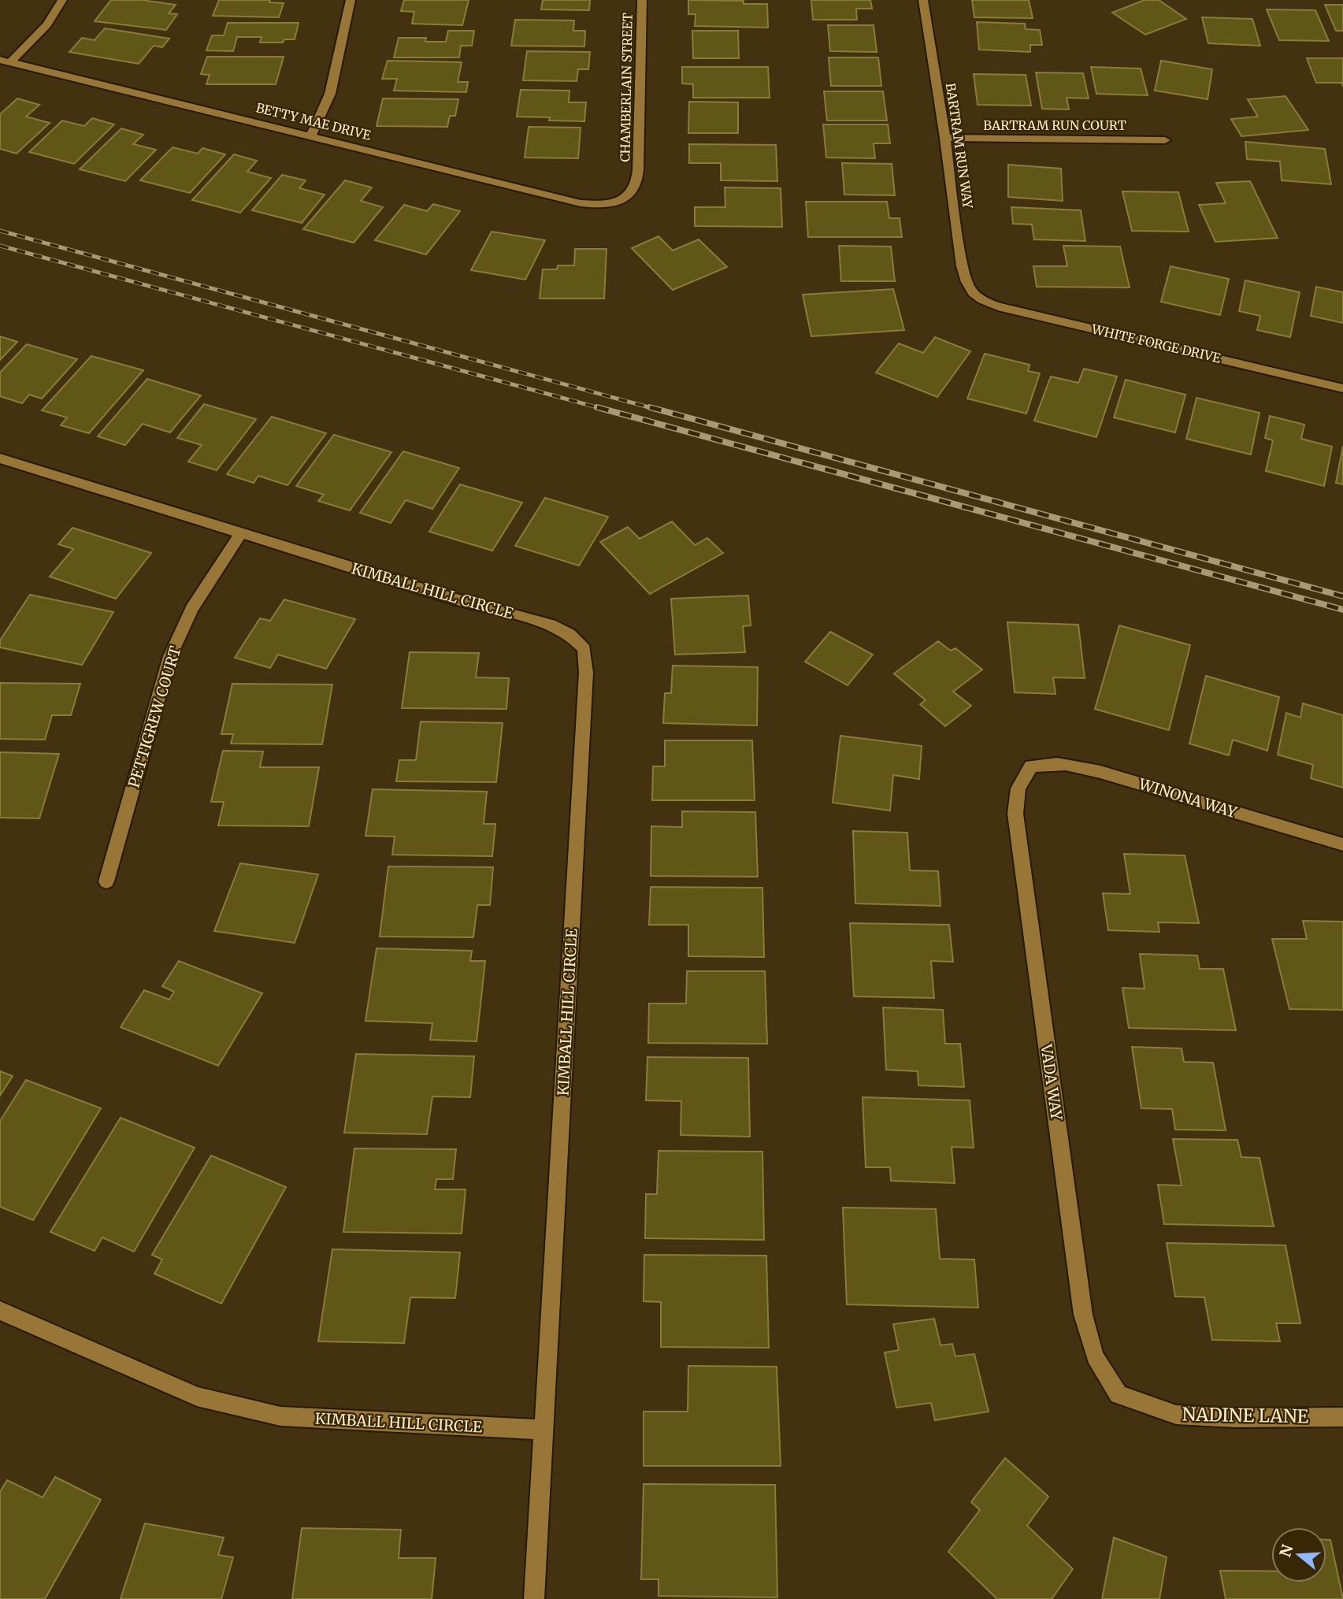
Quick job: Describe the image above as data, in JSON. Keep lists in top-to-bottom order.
{
  "streets": {
    "street": [
      "CHAMBERLAIN STREET",
      "BETTY MAE DRIVE",
      "BARTRAM RUN COURT",
      "BARTRAM RUN WAY",
      "WHITE FORGE DRIVE",
      "KIMBALL HILL CIRCLE",
      "PETTIGREW COURT",
      "WINONA WAY",
      "VADA WAY",
      "NADINE LANE"
    ]
  },
  "crossings": [
    ["CHAMBERLAIN STREET", "BETTY MAE DRIVE"],
    ["BARTRAM RUN COURT", "BARTRAM RUN WAY"],
    ["BARTRAM RUN WAY", "WHITE FORGE DRIVE"],
    ["KIMBALL HILL CIRCLE", "PETTIGREW COURT"],
    ["WINONA WAY", "VADA WAY"],
    ["VADA WAY", "NADINE LANE"]
  ],
  "north": "left"
}
